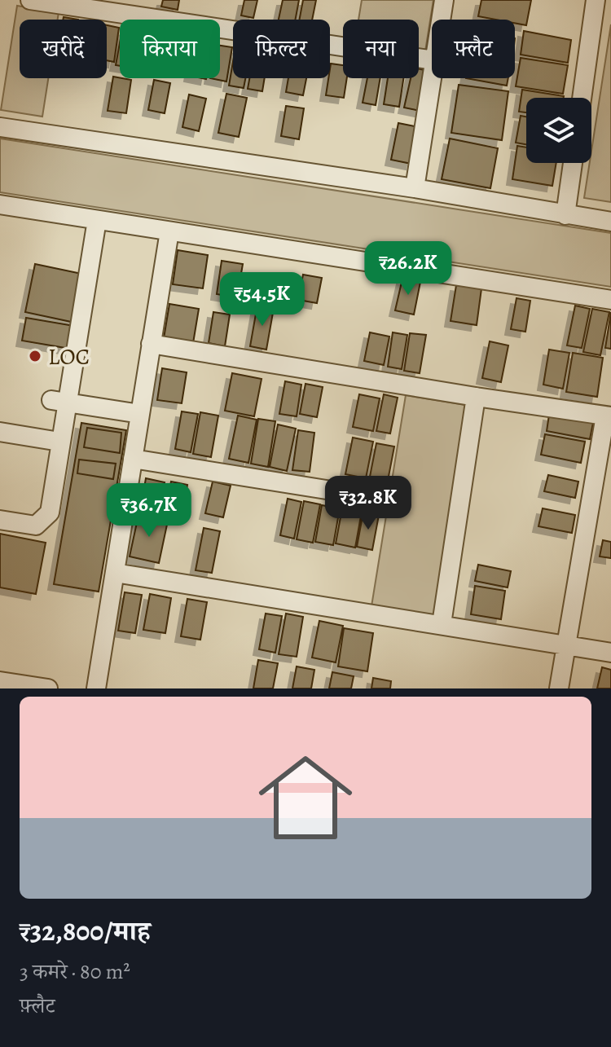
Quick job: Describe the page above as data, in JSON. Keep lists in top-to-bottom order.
{
  "places": ["LOC"],
  "page": {
    "chip": [
      "खरीदें",
      "किराया",
      "फ़िल्टर",
      "नया",
      "फ़्लैट"
    ],
    "price": [
      "₹26.2K",
      "₹54.5K",
      "₹32.8K",
      "₹36.7K"
    ],
    "list": [
      {
        "name": "₹32,800/माह",
        "note": "3 कमरे · 80 m² · फ़्लैट"
      }
    ]
  }
}
